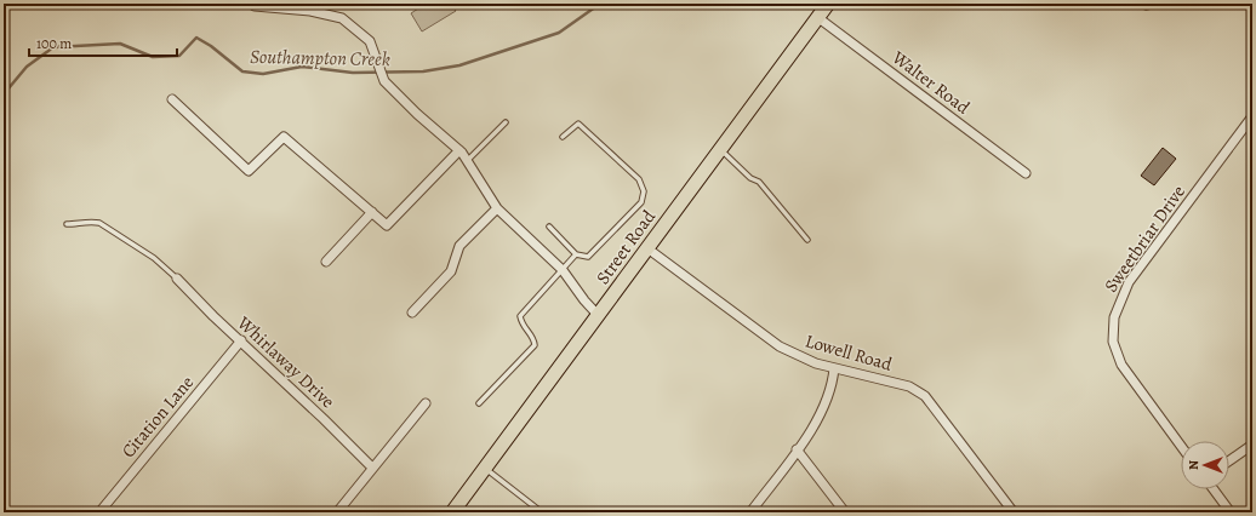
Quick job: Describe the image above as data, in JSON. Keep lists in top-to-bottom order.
{
  "streets": {
    "main road": ["Street Road"],
    "street": [
      "Walter Road",
      "Sweetbriar Drive",
      "Lowell Road",
      "Whirlaway Drive",
      "Citation Lane"
    ]
  },
  "crossings": [
    ["Walter Road", "Street Road"],
    ["Street Road", "Lowell Road"],
    ["Whirlaway Drive", "Citation Lane"]
  ],
  "water": ["Southampton Creek"],
  "scale_bar": "100 m",
  "north": "left"
}
